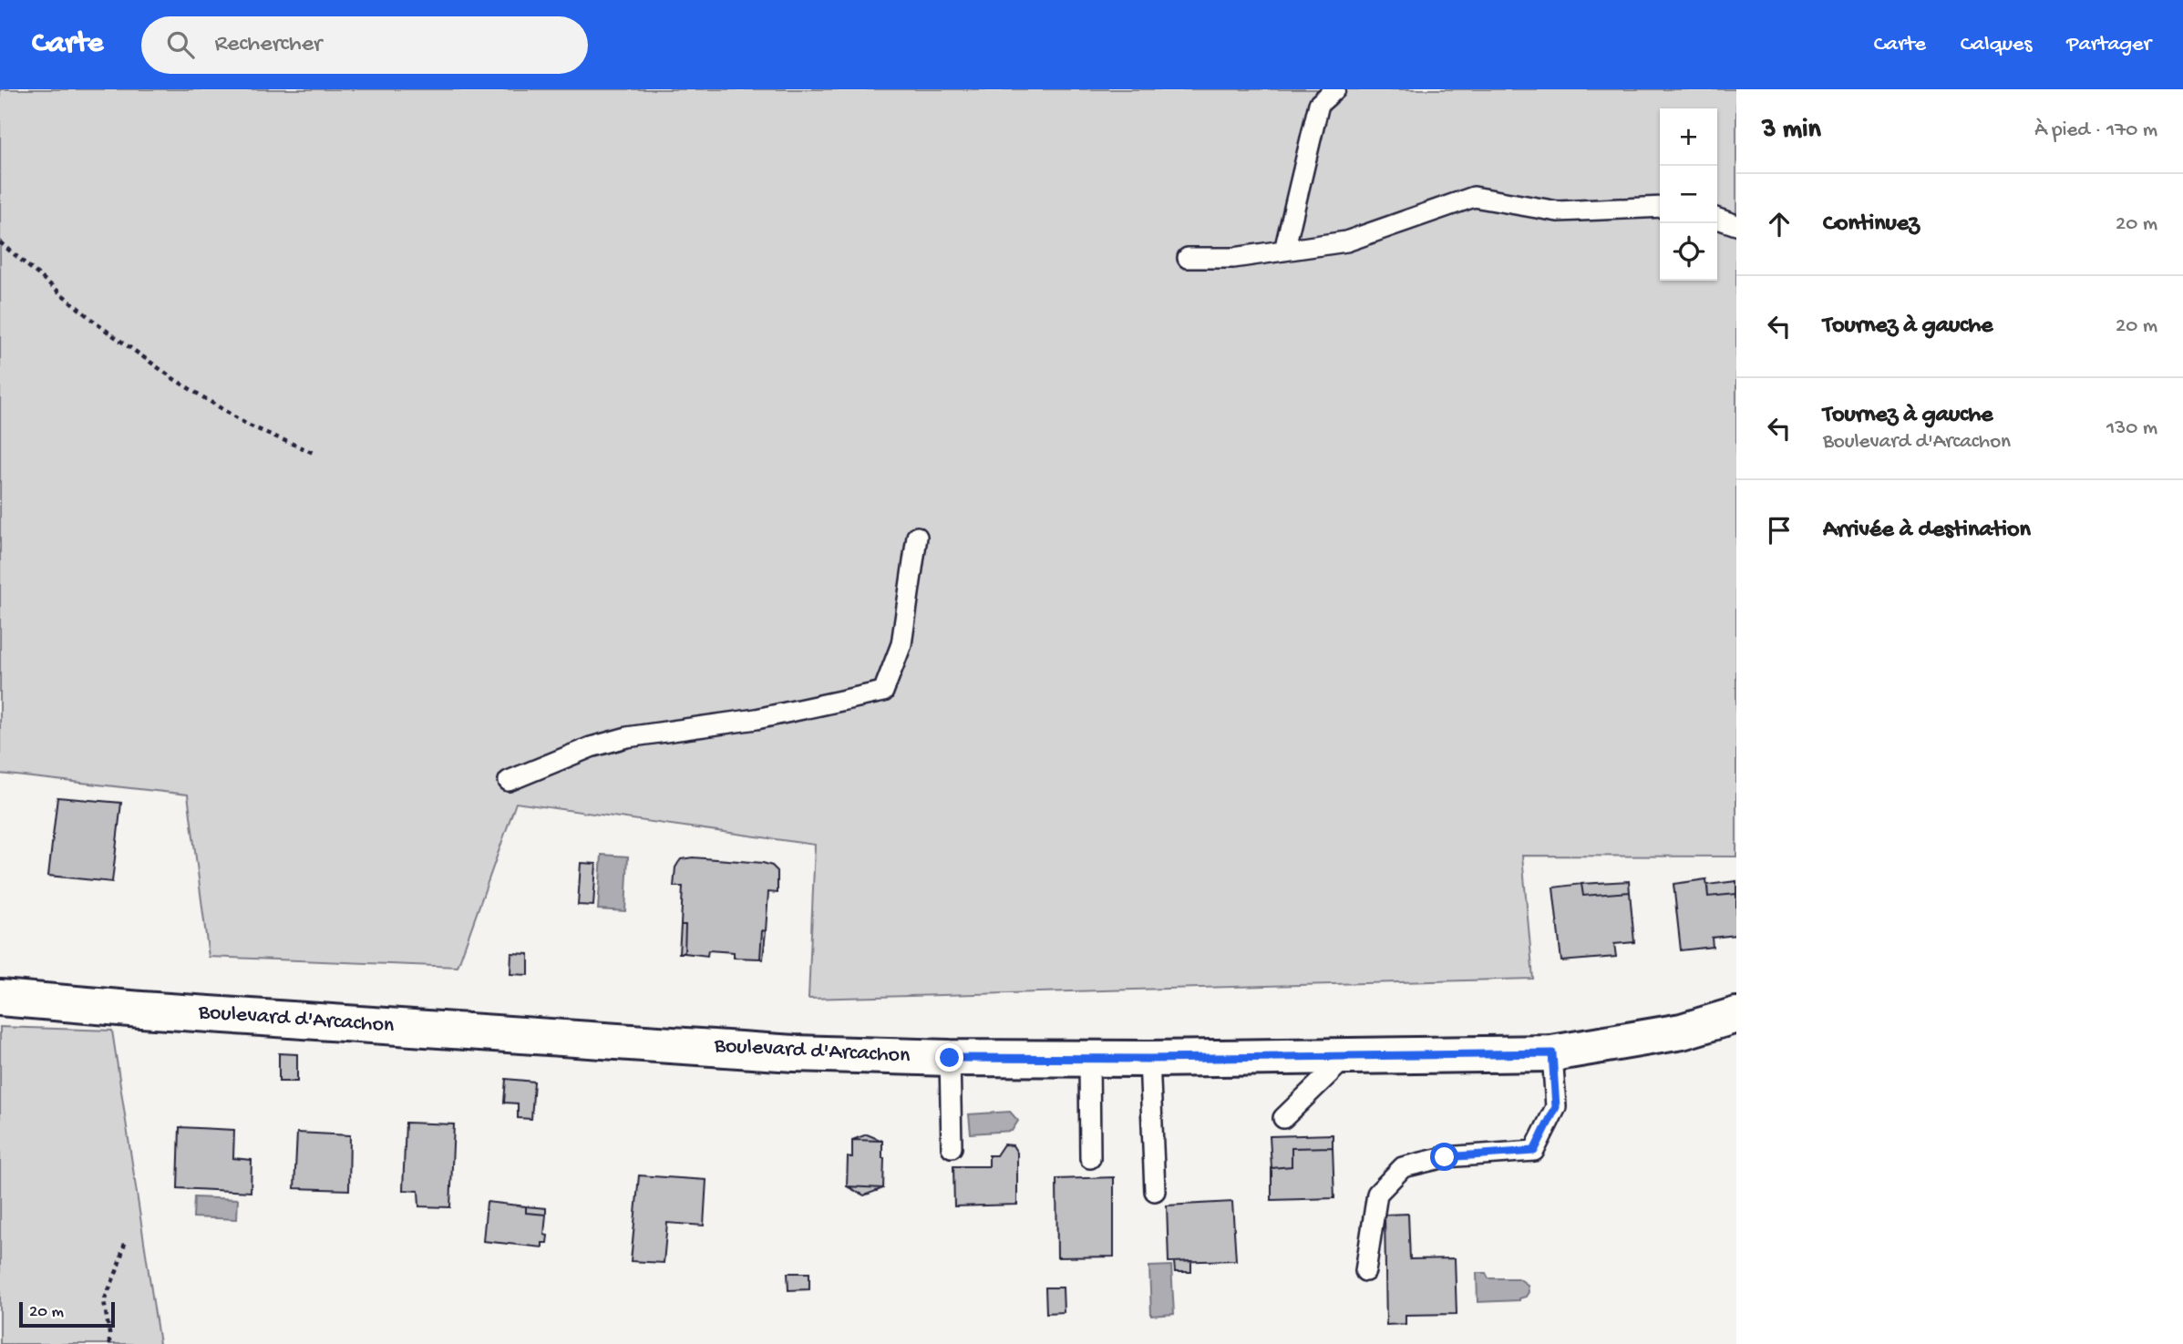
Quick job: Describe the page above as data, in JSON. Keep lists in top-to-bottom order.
{
  "streets": {
    "main road": ["Boulevard d'Arcachon"]
  },
  "scale_bar": "20 m",
  "page": {
    "header": "Carte",
    "search": "Rechercher",
    "nav": ["Carte", "Calques", "Partager"],
    "heading": ["3 min", "À pied · 170 m"],
    "map_buttons": ["+", "−"],
    "list": [
      ["Continuez", "20 m"],
      ["Tournez à gauche", "20 m"],
      ["Tournez à gauche", "Boulevard d'Arcachon", "130 m"],
      "Arrivée à destination"
    ],
    "scale": "20 m"
  }
}
